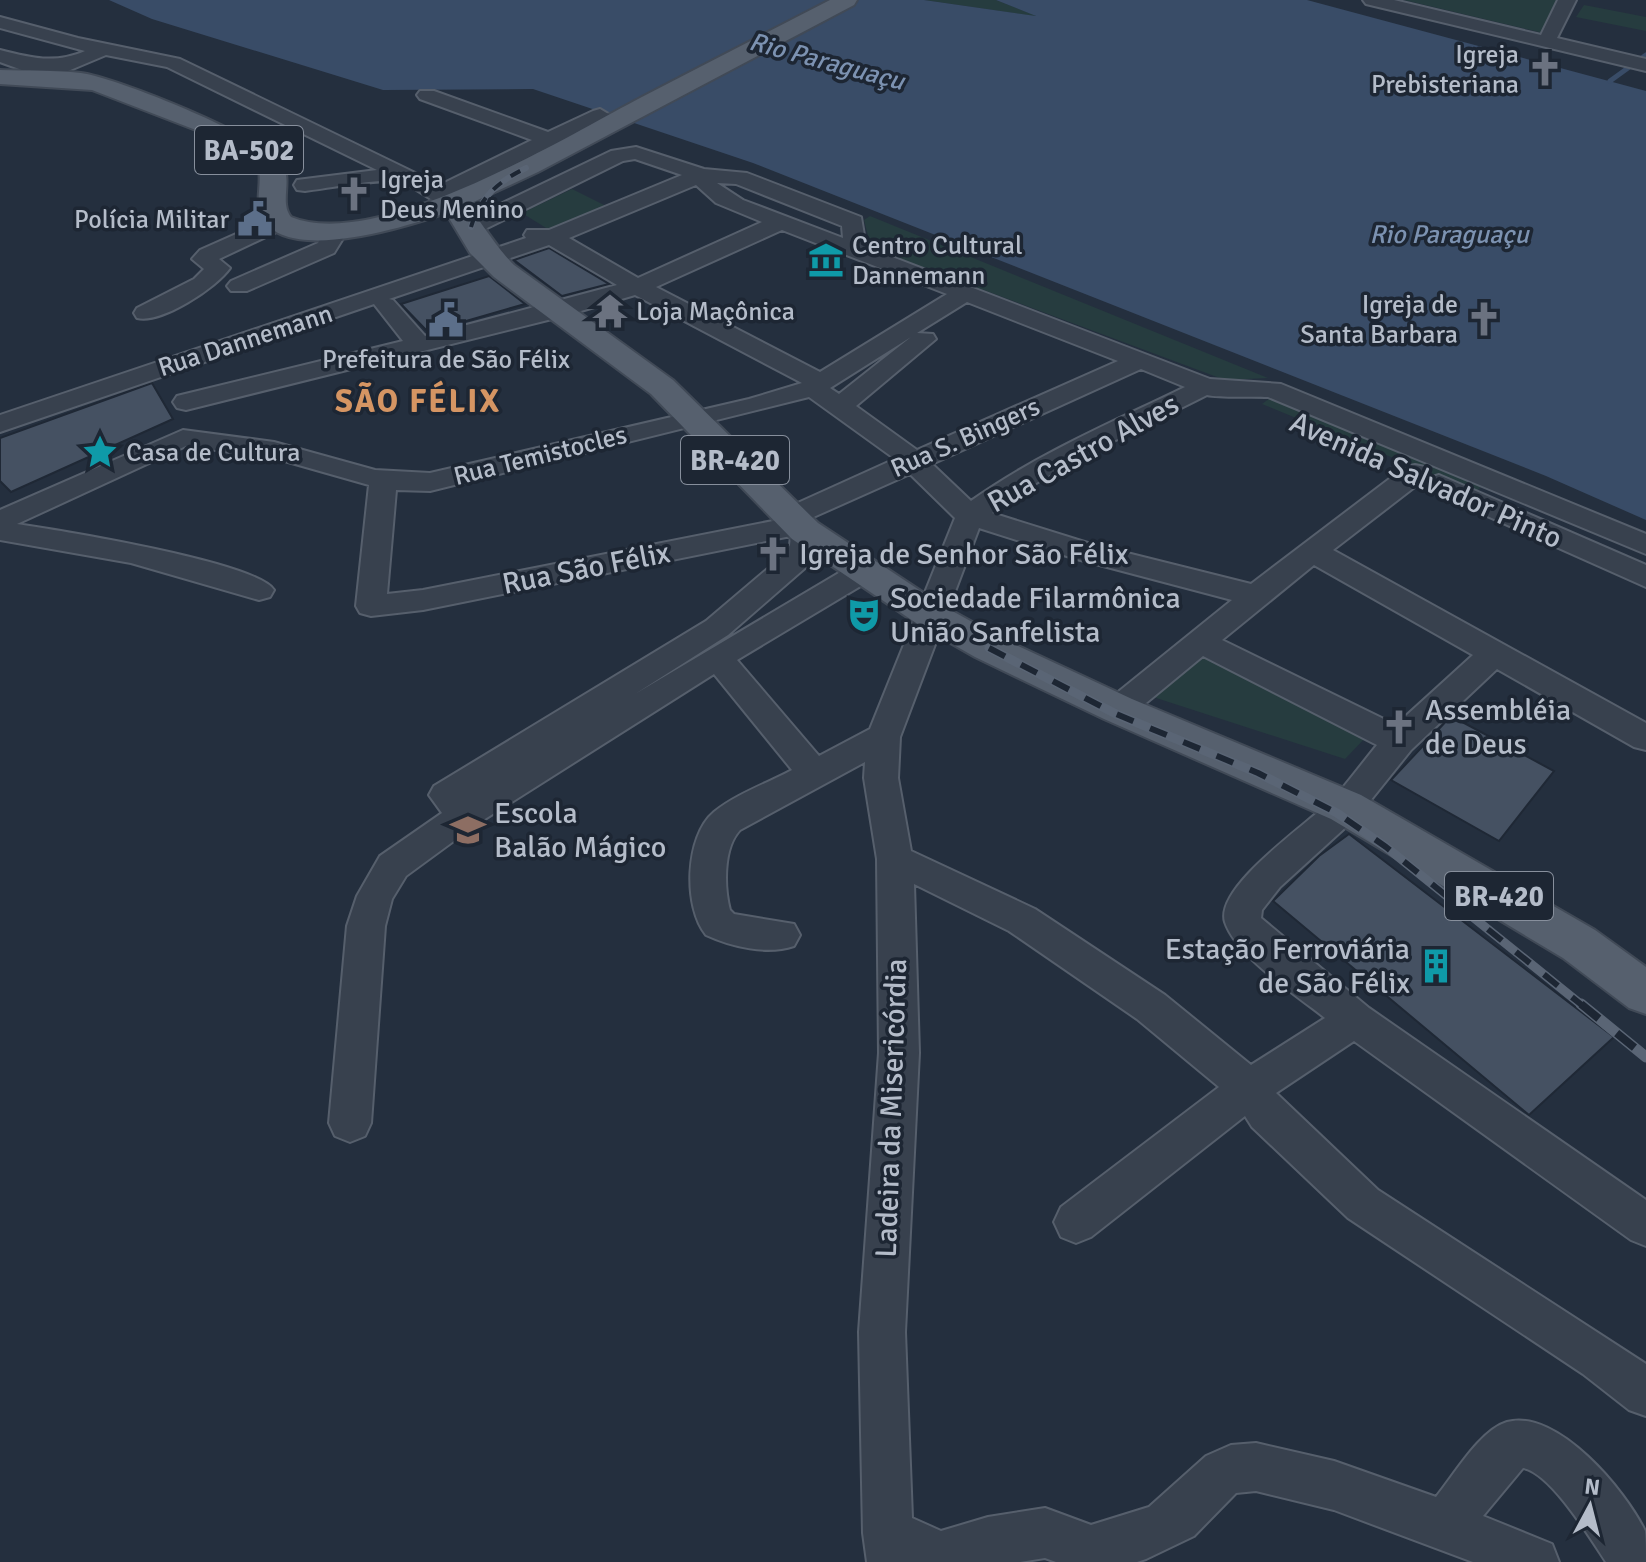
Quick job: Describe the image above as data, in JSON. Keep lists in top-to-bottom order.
{
  "streets": {
    "main road": ["BA-502", "BR-420"],
    "street": [
      "Rua Dannemann",
      "Rua S. Bingers",
      "Rua Castro Alves",
      "Rua Temistocles",
      "Avenida Salvador Pinto",
      "Rua São Félix",
      "Ladeira da Misericórdia"
    ]
  },
  "crossings": [
    ["Rua Dannemann", "BR-420"],
    ["Rua Dannemann", "Avenida Salvador Pinto"],
    ["Rua S. Bingers", "BR-420"],
    ["Rua S. Bingers", "Avenida Salvador Pinto"],
    ["Rua S. Bingers", "Rua São Félix"],
    ["Rua Castro Alves", "BR-420"],
    ["Rua Castro Alves", "Avenida Salvador Pinto"],
    ["Rua Castro Alves", "Ladeira da Misericórdia"],
    ["Rua Temistocles", "BR-420"],
    ["Rua Temistocles", "Rua São Félix"],
    ["BR-420", "Avenida Salvador Pinto"],
    ["BR-420", "Rua São Félix"],
    ["BR-420", "Ladeira da Misericórdia"]
  ],
  "districts": ["SÃO FÉLIX"],
  "water": ["Rio Paraguaçu"],
  "places": {
    "church": [
      "Igreja Prebisteriana",
      "Igreja Deus Menino",
      "Igreja de Santa Barbara",
      "Igreja de Senhor São Félix",
      "Assembléia de Deus"
    ],
    "public building": ["Polícia Militar", "Prefeitura de São Félix"],
    "museum": ["Centro Cultural Dannemann"],
    "temple": ["Loja Maçônica"],
    "place": ["Casa de Cultura"],
    "theatre": ["Sociedade Filarmônica União Sanfelista"],
    "school or university": ["Escola Balão Mágico"],
    "building": ["Estação Ferroviária de São Félix"]
  },
  "north": "top"
}
